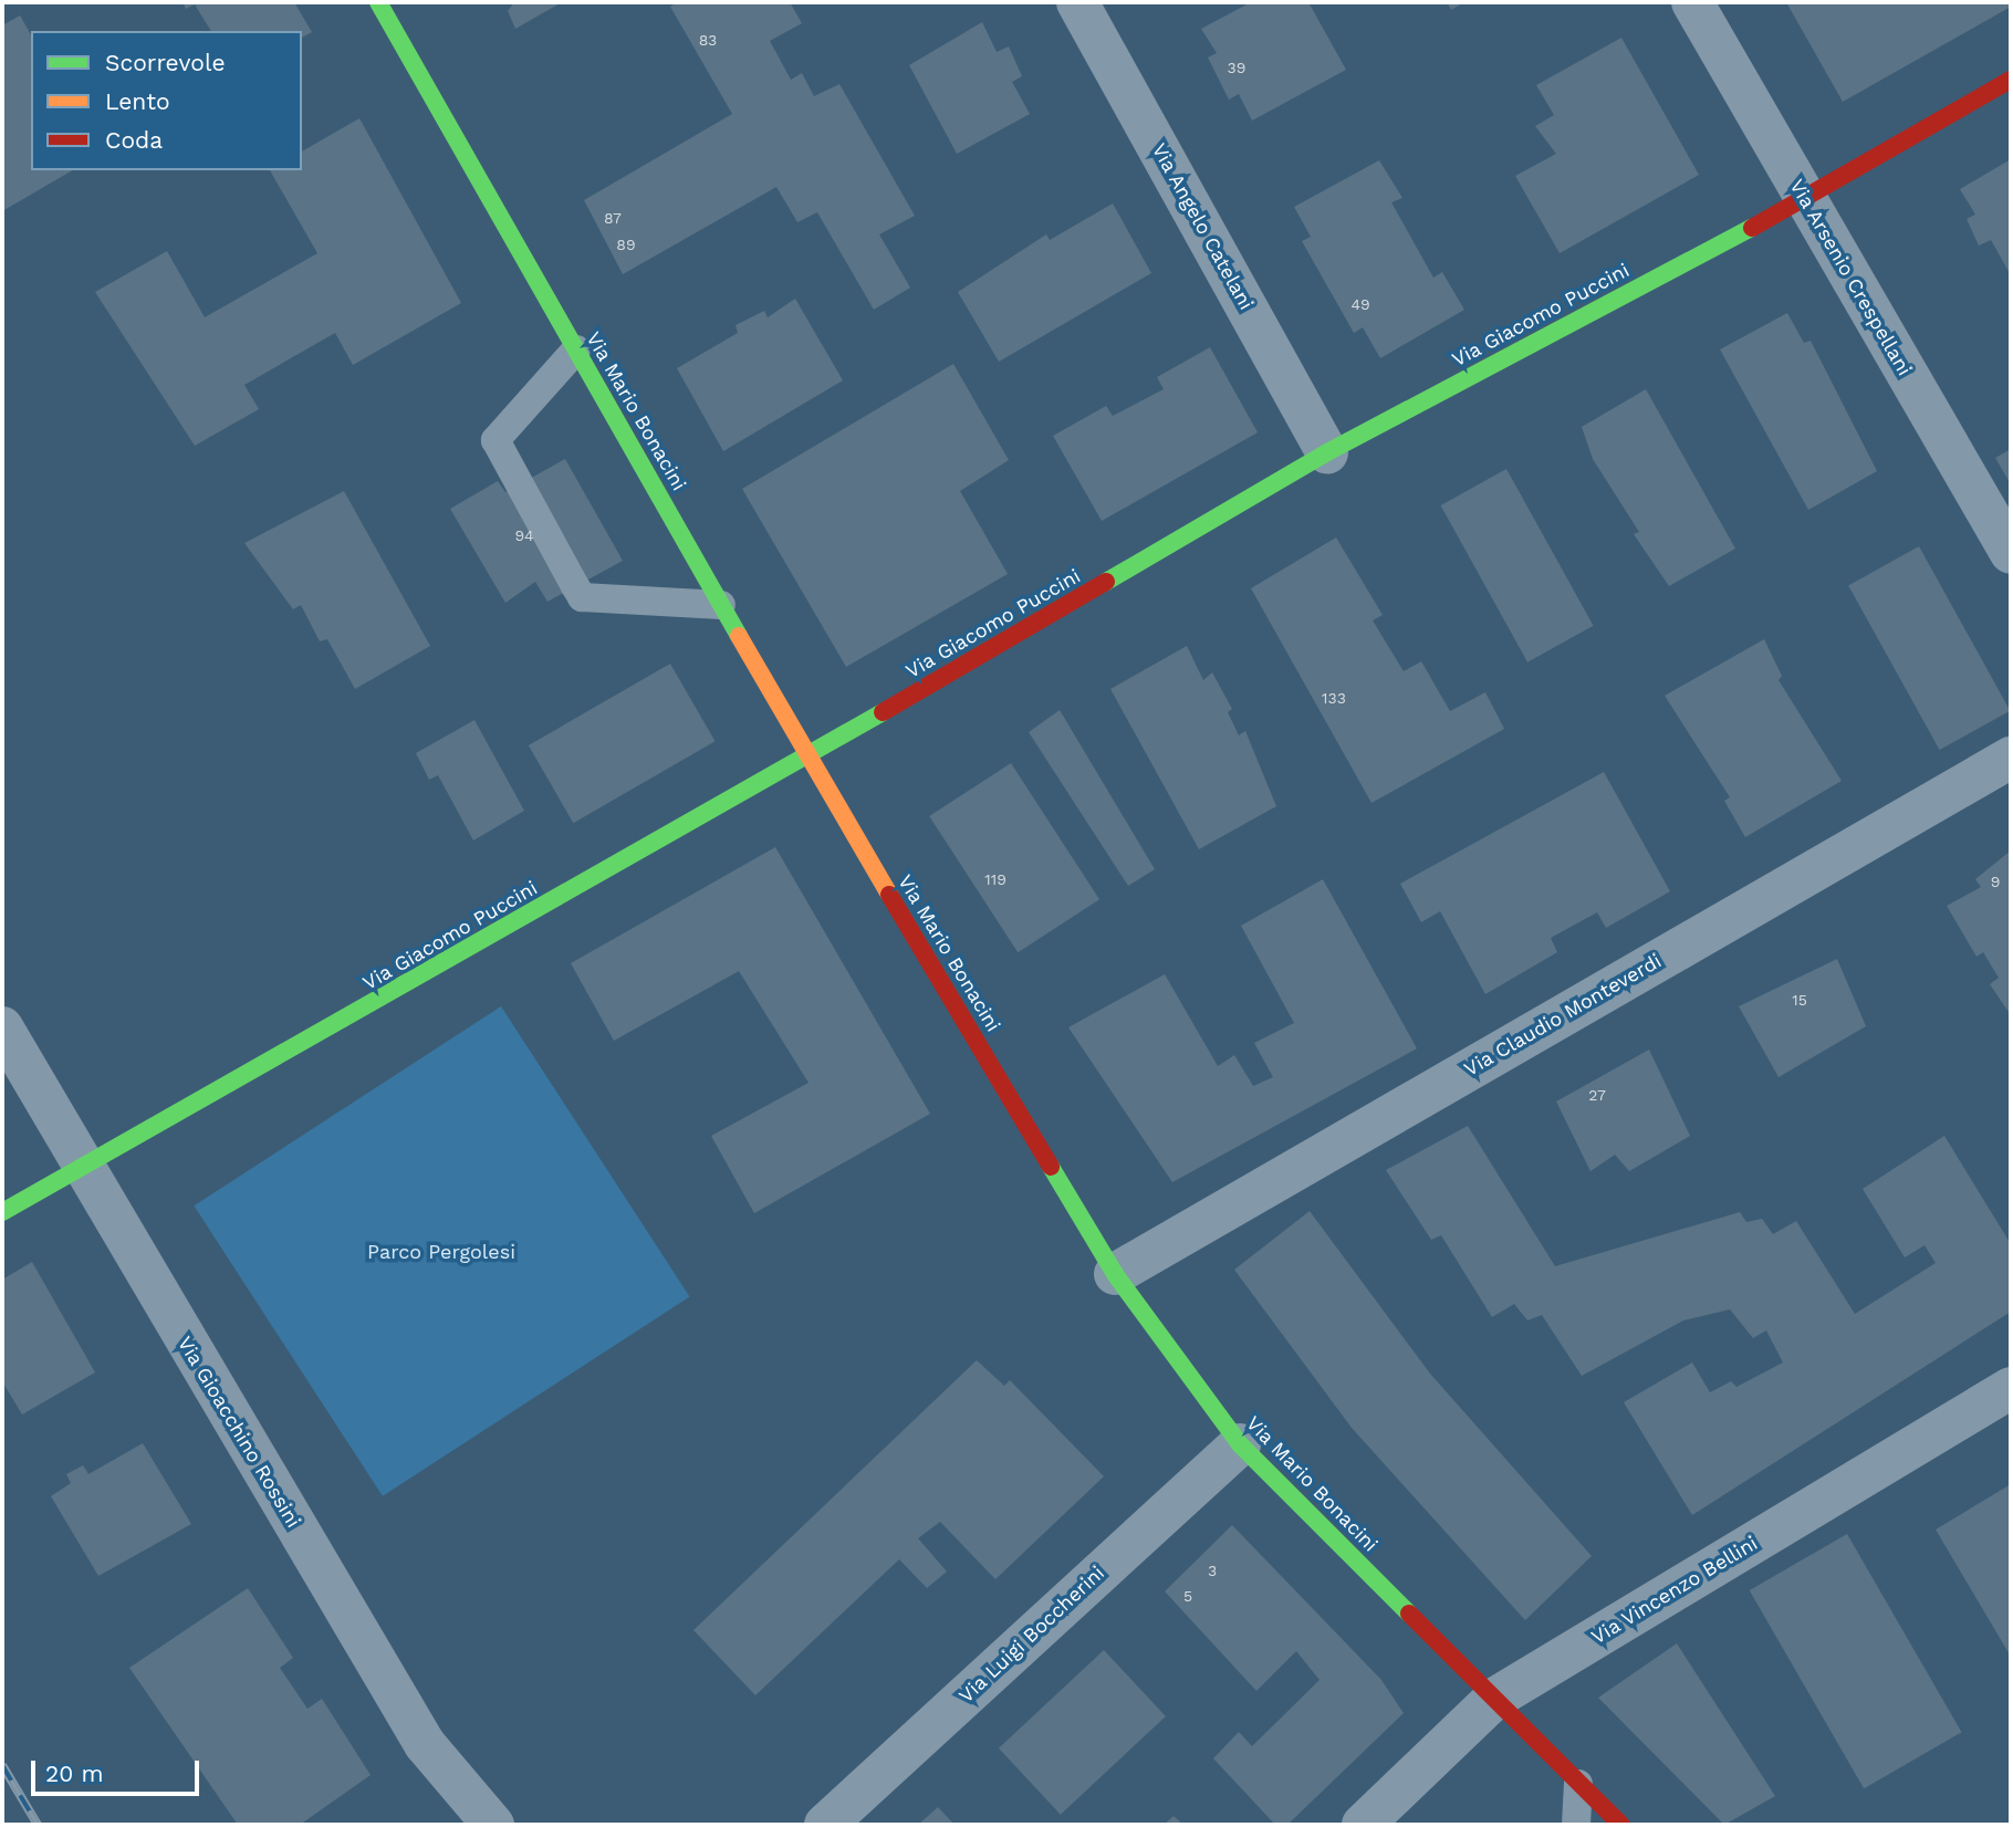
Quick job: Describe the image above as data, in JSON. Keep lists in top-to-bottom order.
{
  "streets": {
    "street": [
      "Via Angelo Catelani",
      "Via Arsenio Crespellani",
      "Via Giacomo Puccini",
      "Via Mario Bonacini",
      "Via Claudio Monteverdi",
      "Via Gioacchino Rossini",
      "Via Vincenzo Bellini",
      "Via Luigi Boccherini"
    ]
  },
  "crossings": [
    ["Via Angelo Catelani", "Via Giacomo Puccini"],
    ["Via Arsenio Crespellani", "Via Giacomo Puccini"],
    ["Via Giacomo Puccini", "Via Mario Bonacini"],
    ["Via Giacomo Puccini", "Via Gioacchino Rossini"],
    ["Via Mario Bonacini", "Via Claudio Monteverdi"],
    ["Via Mario Bonacini", "Via Vincenzo Bellini"],
    ["Via Mario Bonacini", "Via Luigi Boccherini"]
  ],
  "parks": ["Parco Pergolesi"],
  "house_numbers": [
    "83",
    "39",
    "87",
    "89",
    "49",
    "94",
    "133",
    "119",
    "9",
    "15",
    "27",
    "3",
    "5"
  ],
  "legend": ["Scorrevole", "Lento", "Coda"],
  "scale_bar": "20 m"
}
